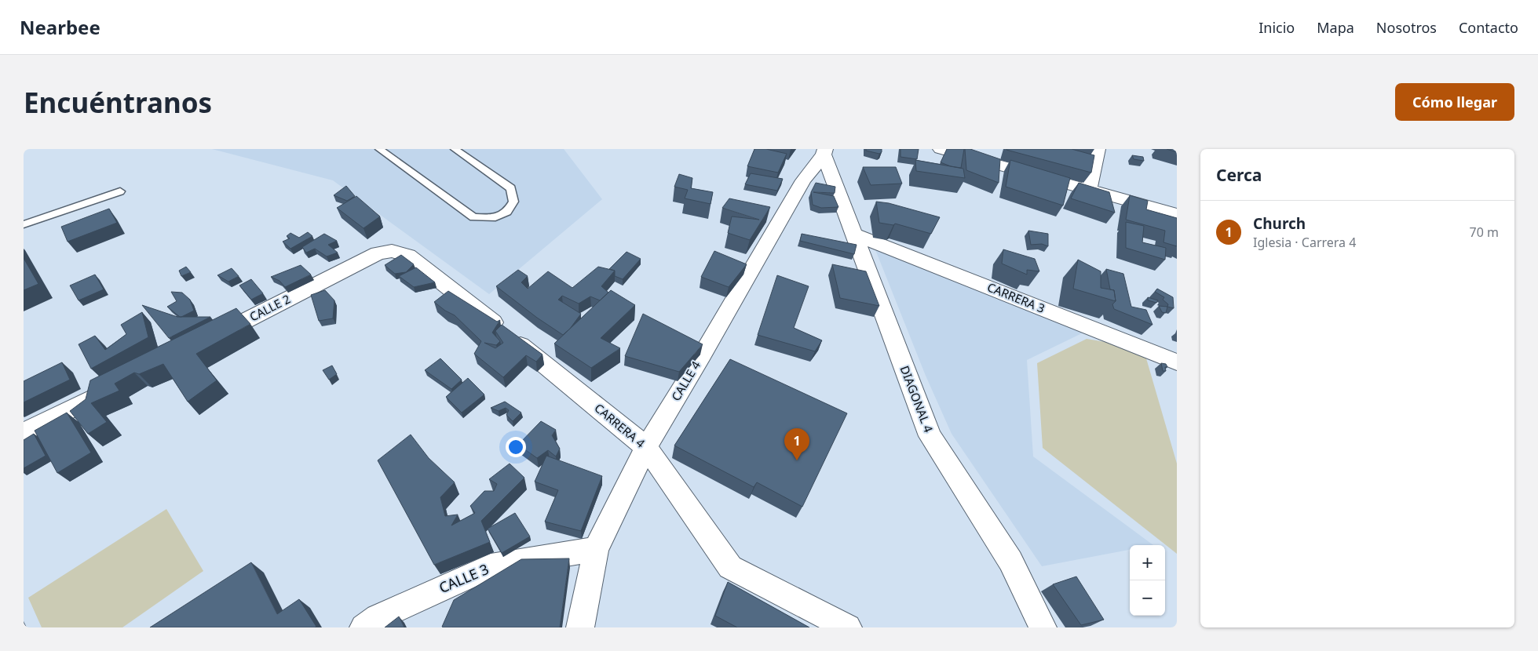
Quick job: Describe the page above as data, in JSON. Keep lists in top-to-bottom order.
{
  "streets": {
    "street": [
      "CARRERA 3",
      "CALLE 2",
      "CALLE 4",
      "DIAGONAL 4",
      "CARRERA 4",
      "CALLE 3"
    ]
  },
  "crossings": [
    ["CARRERA 3", "DIAGONAL 4"],
    ["CALLE 2", "CARRERA 4"],
    ["CALLE 4", "DIAGONAL 4"],
    ["CALLE 4", "CARRERA 4"],
    ["CALLE 4", "CALLE 3"]
  ],
  "page": {
    "header": "Nearbee",
    "nav": [
      "Inicio",
      "Mapa",
      "Nosotros",
      "Contacto"
    ],
    "buttons": "Cómo llegar",
    "title": "Encuéntranos",
    "heading": "Cerca",
    "list": [
      {
        "mark": "1",
        "name": "Church",
        "note": "Iglesia · Carrera 4",
        "value": "70 m"
      }
    ],
    "pins": "1",
    "map_buttons": ["+", "−"]
  }
}
